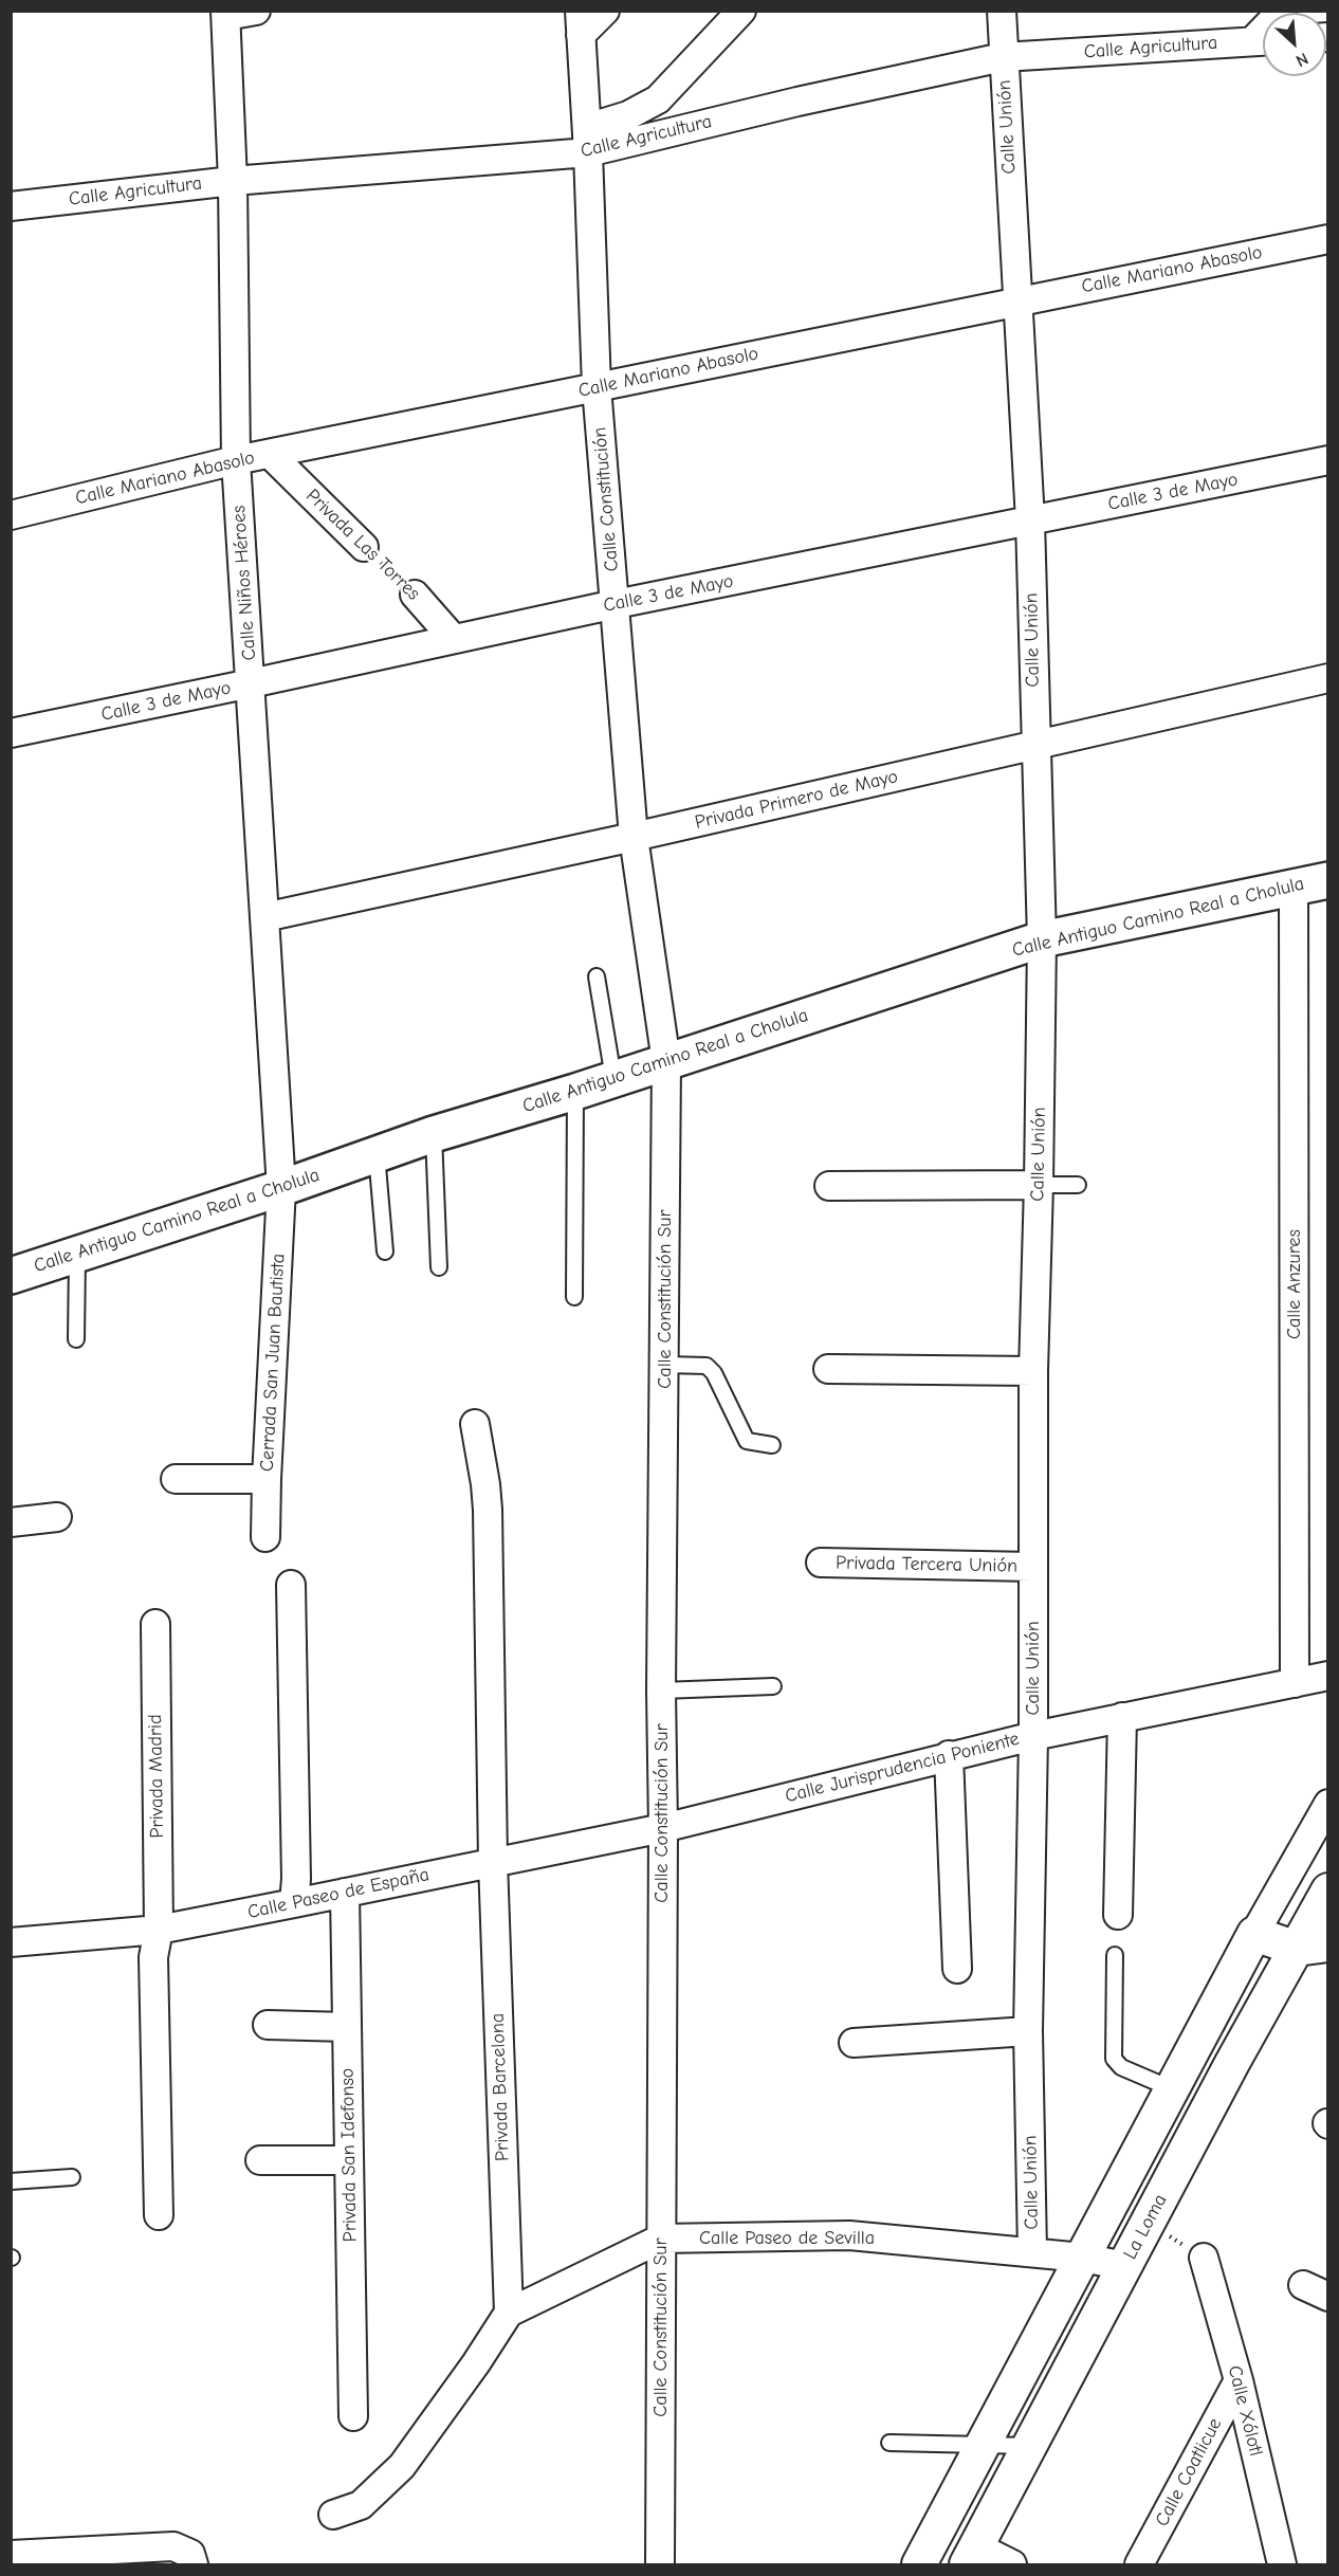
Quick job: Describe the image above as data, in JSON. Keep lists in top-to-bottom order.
{
  "streets": {
    "main road": ["Calle Antiguo Camino Real a Cholula"],
    "street": [
      "Calle Agricultura",
      "Calle Unión",
      "Calle Mariano Abasolo",
      "Calle 3 de Mayo",
      "Calle Constitución",
      "Privada Las Torres",
      "Calle Niños Héroes",
      "Privada Primero de Mayo",
      "Calle Anzures",
      "Calle Constitución Sur",
      "Cerrada San Juan Bautista",
      "Privada Tercera Unión",
      "Calle Jurisprudencia Poniente",
      "Privada Madrid",
      "Calle Paseo de España",
      "Privada Barcelona",
      "Privada San Idefonso",
      "La Loma",
      "Calle Paseo de Sevilla",
      "Calle Xólotl",
      "Calle Coatlicue"
    ]
  },
  "crossings": [
    ["Calle Agricultura", "Calle Unión"],
    ["Calle Agricultura", "Calle Constitución"],
    ["Calle Agricultura", "Calle Niños Héroes"],
    ["Calle Unión", "Calle Mariano Abasolo"],
    ["Calle Unión", "Calle 3 de Mayo"],
    ["Calle Unión", "Privada Primero de Mayo"],
    ["Calle Unión", "Calle Antiguo Camino Real a Cholula"],
    ["Calle Unión", "Privada Tercera Unión"],
    ["Calle Unión", "Calle Jurisprudencia Poniente"],
    ["Calle Unión", "Calle Paseo de Sevilla"],
    ["Calle Mariano Abasolo", "Calle Constitución"],
    ["Calle Mariano Abasolo", "Privada Las Torres"],
    ["Calle Mariano Abasolo", "Calle Niños Héroes"],
    ["Calle 3 de Mayo", "Calle Constitución"],
    ["Calle 3 de Mayo", "Privada Las Torres"],
    ["Calle 3 de Mayo", "Calle Niños Héroes"],
    ["Calle Constitución", "Privada Primero de Mayo"],
    ["Calle Constitución", "Calle Antiguo Camino Real a Cholula"],
    ["Calle Constitución", "Calle Constitución Sur"],
    ["Calle Niños Héroes", "Privada Primero de Mayo"],
    ["Calle Niños Héroes", "Calle Antiguo Camino Real a Cholula"],
    ["Calle Niños Héroes", "Cerrada San Juan Bautista"],
    ["Calle Antiguo Camino Real a Cholula", "Calle Anzures"],
    ["Calle Antiguo Camino Real a Cholula", "Calle Constitución Sur"],
    ["Calle Antiguo Camino Real a Cholula", "Cerrada San Juan Bautista"],
    ["Calle Anzures", "Calle Jurisprudencia Poniente"],
    ["Calle Constitución Sur", "Calle Jurisprudencia Poniente"],
    ["Calle Constitución Sur", "Calle Paseo de España"],
    ["Calle Constitución Sur", "Calle Paseo de Sevilla"],
    ["Calle Jurisprudencia Poniente", "Calle Paseo de España"],
    ["Privada Madrid", "Calle Paseo de España"],
    ["Calle Paseo de España", "Privada Barcelona"],
    ["Calle Paseo de España", "Privada San Idefonso"],
    ["Privada Barcelona", "Calle Paseo de Sevilla"],
    ["La Loma", "Calle Paseo de Sevilla"],
    ["Calle Xólotl", "Calle Coatlicue"]
  ],
  "north": "bottom right"
}
